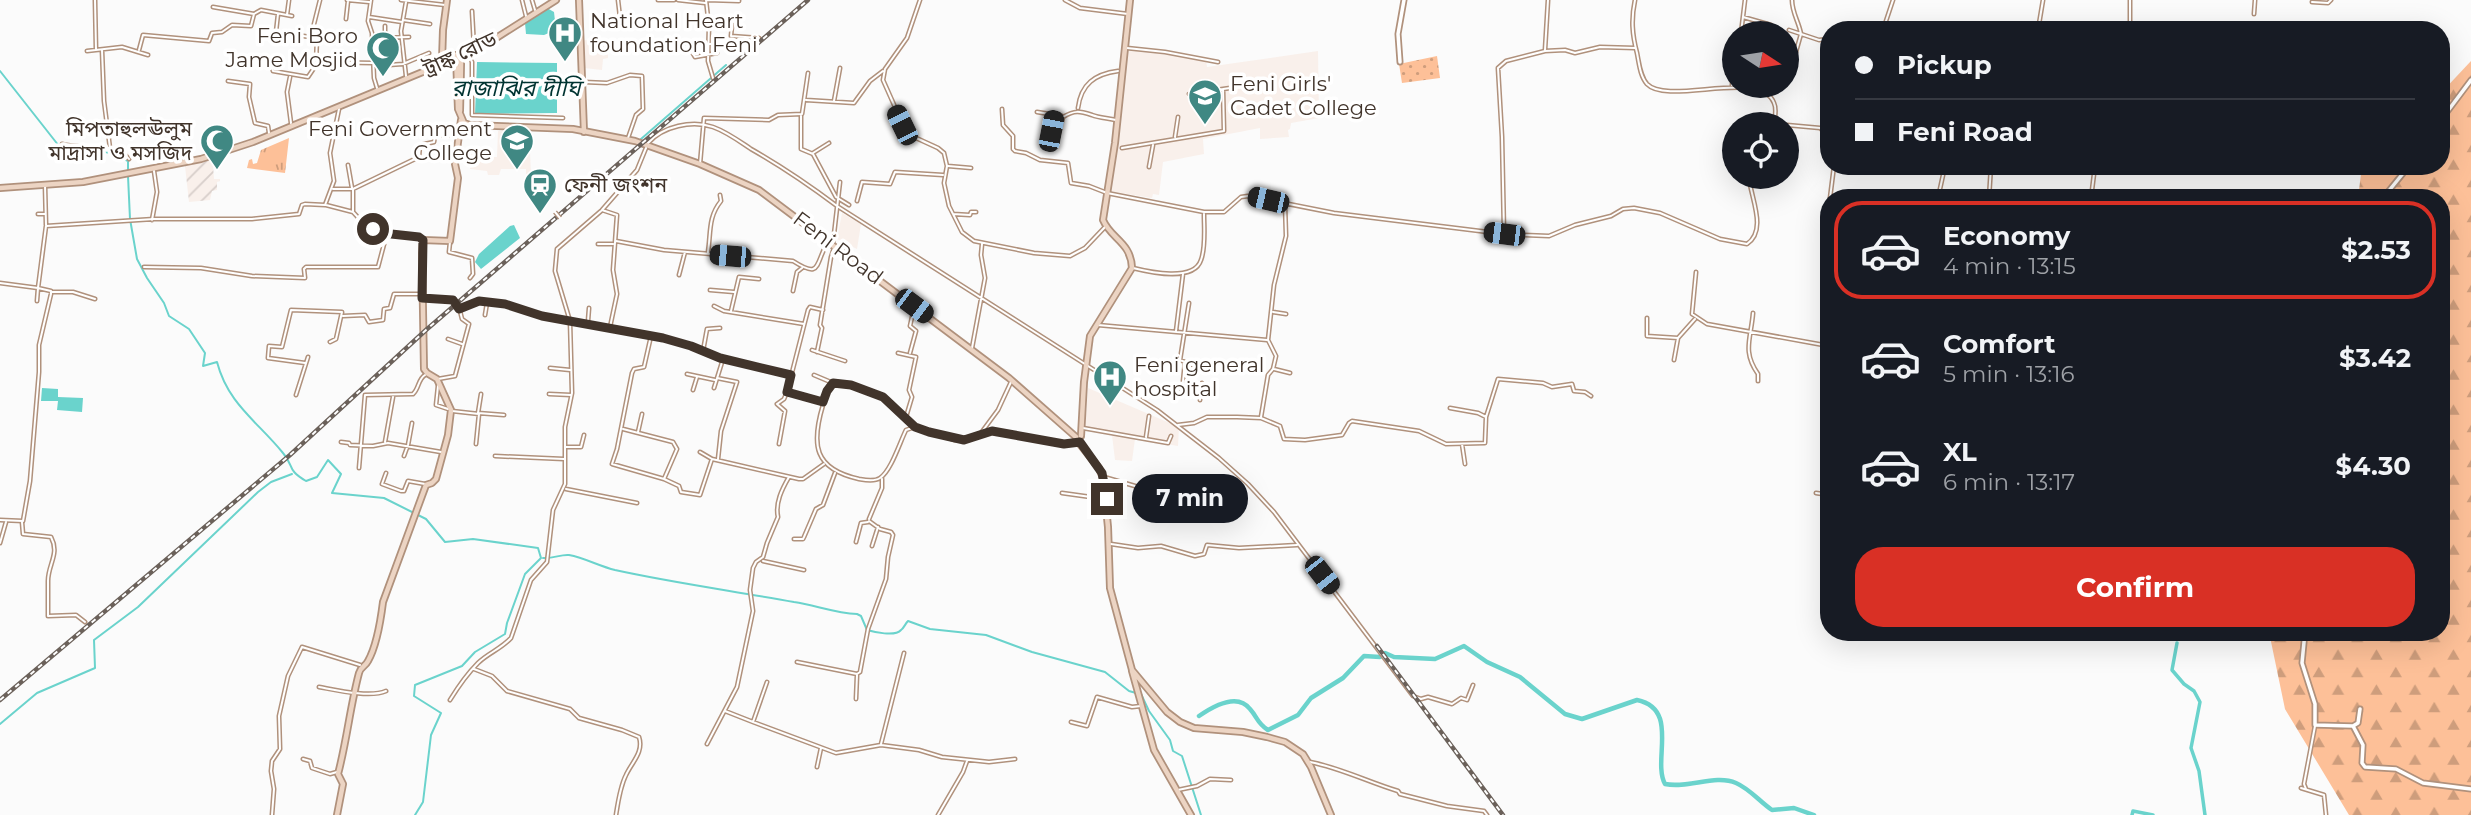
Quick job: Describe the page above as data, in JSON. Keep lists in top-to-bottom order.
{
  "streets": {
    "main road": ["ট্রাঙ্ক রোড", "Feni Road"]
  },
  "water": ["রাজাঝির দীঘি"],
  "places": {
    "hospital": ["National Heart foundation Feni", "Feni general hospital"],
    "mosque": ["Feni Boro Jame Mosjid", "মিপতাহুলঊলুম মাদ্রাসা ও মসজিদ"],
    "school or university": ["Feni Girls' Cadet College", "Feni Government College"],
    "station": ["ফেনী জংশন"]
  },
  "north": "right",
  "page": {
    "banner": ["Pickup", "Feni Road"],
    "list": [
      {
        "name": "Economy",
        "note": "4 min · 13:15",
        "value": "$2.53"
      },
      {
        "name": "Comfort",
        "note": "5 min · 13:16",
        "value": "$3.42"
      },
      {
        "name": "XL",
        "note": "6 min · 13:17",
        "value": "$4.30"
      }
    ],
    "bubble": "7 min",
    "buttons": "Confirm"
  }
}
